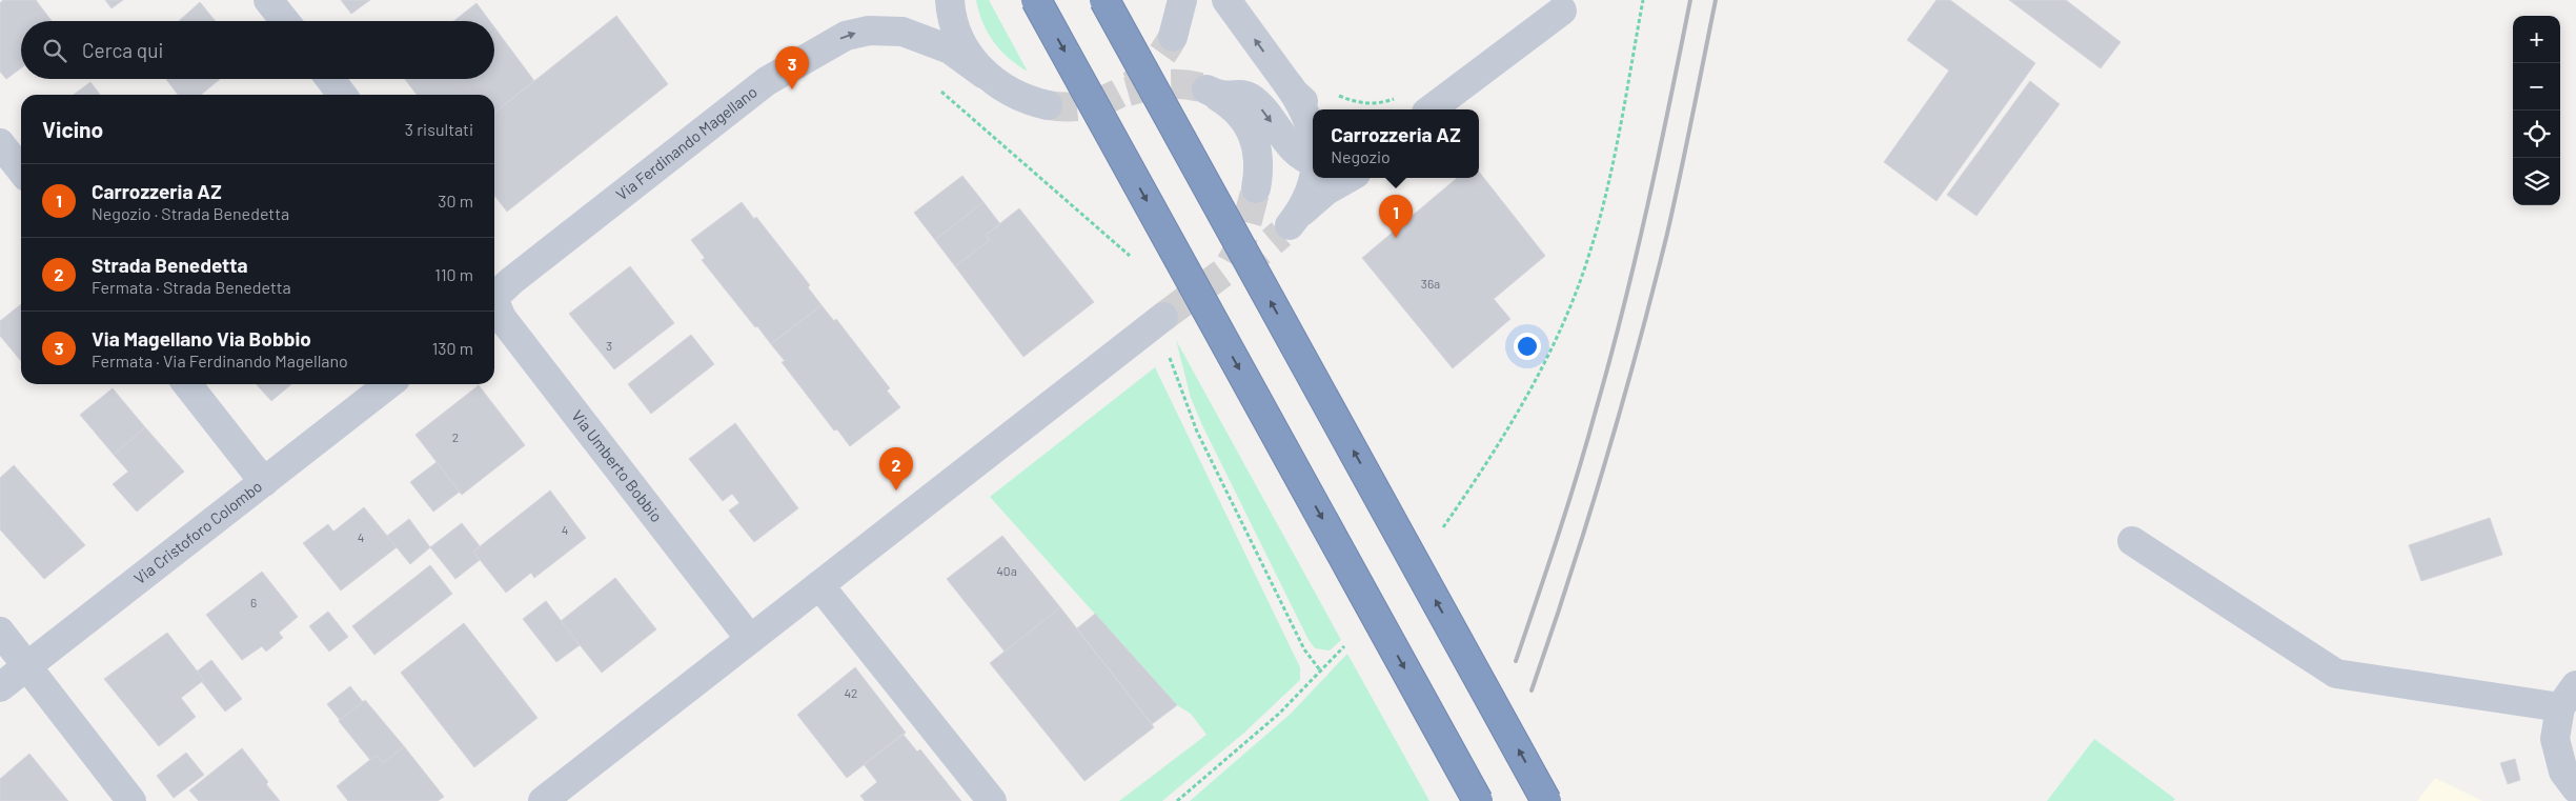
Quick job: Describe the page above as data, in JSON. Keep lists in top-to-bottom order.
{
  "streets": {
    "street": ["Via Ferdinando Magellano", "Via Umberto Bobbio", "Via Cristoforo Colombo"]
  },
  "one_way": ["Via Ferdinando Magellano"],
  "house_numbers": [
    "36a",
    "3",
    "2",
    "4",
    "4",
    "40a",
    "6",
    "42"
  ],
  "page": {
    "map_buttons": ["+", "−"],
    "search": "Cerca qui",
    "pins": ["3", "1", "2"],
    "heading": ["Vicino", "3 risultati"],
    "popup": ["Carrozzeria AZ", "Negozio"],
    "list": [
      {
        "mark": "1",
        "name": "Carrozzeria AZ",
        "note": "Negozio · Strada Benedetta",
        "value": "30 m"
      },
      {
        "mark": "2",
        "name": "Strada Benedetta",
        "note": "Fermata · Strada Benedetta",
        "value": "110 m"
      },
      {
        "mark": "3",
        "name": "Via Magellano Via Bobbio",
        "note": "Fermata · Via Ferdinando Magellano",
        "value": "130 m"
      }
    ]
  }
}
